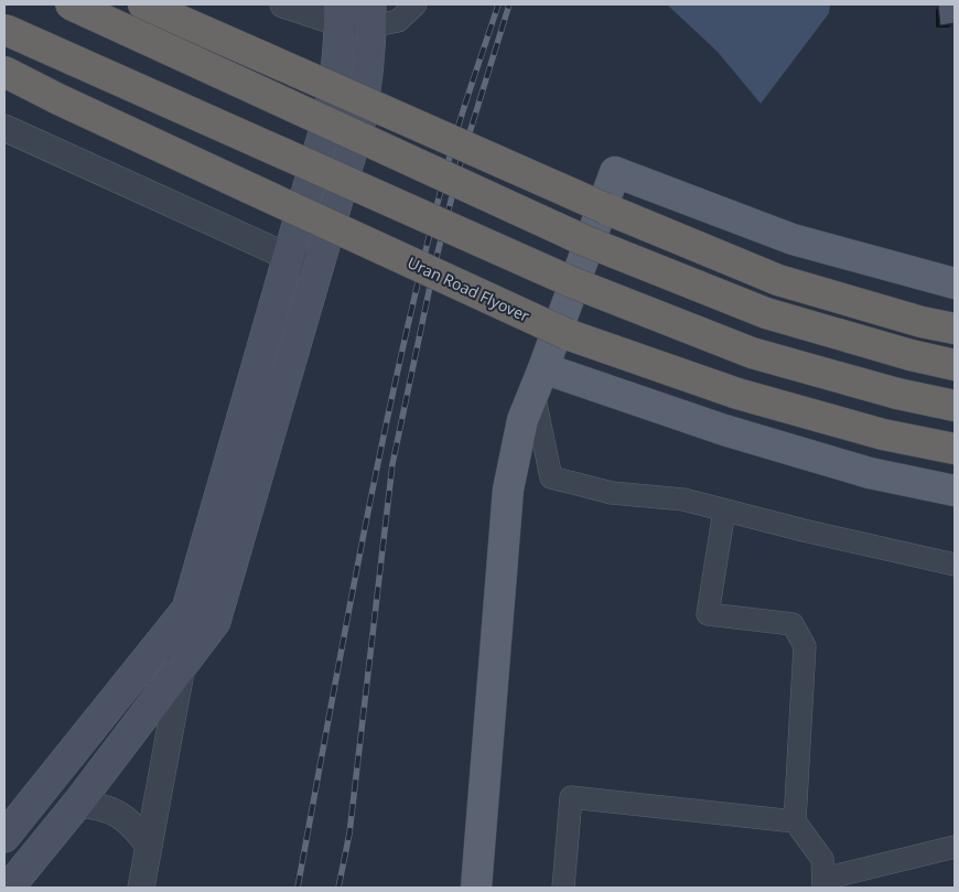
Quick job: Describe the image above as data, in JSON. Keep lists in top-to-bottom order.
{
  "streets": {
    "highway": ["Uran Road Flyover"]
  }
}
